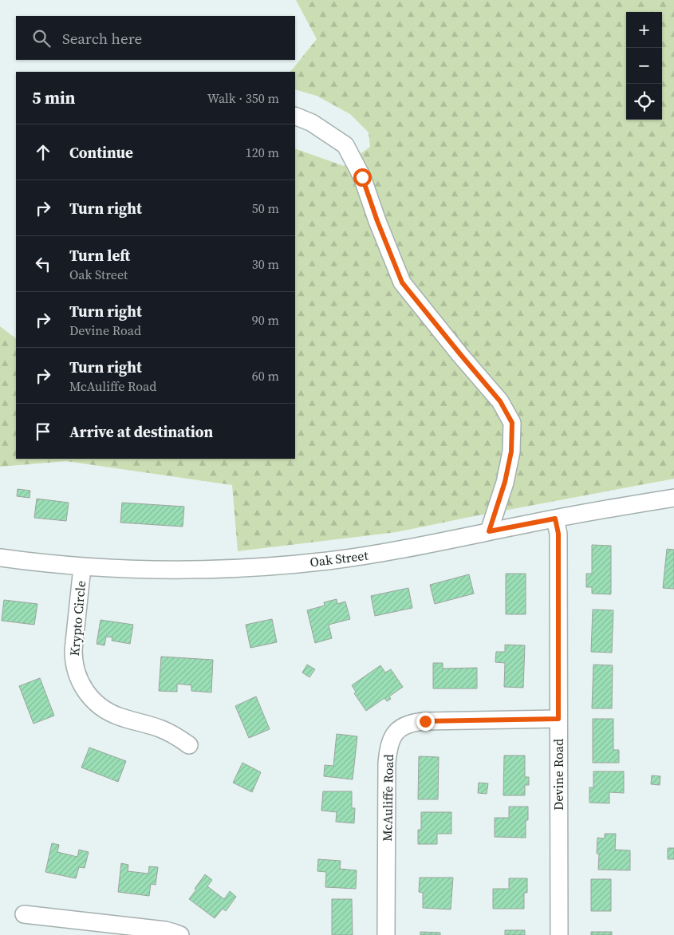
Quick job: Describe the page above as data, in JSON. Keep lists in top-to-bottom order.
{
  "streets": {
    "street": [
      "Oak Street",
      "Krypto Circle",
      "Devine Road",
      "McAuliffe Road"
    ]
  },
  "crossings": [
    ["Oak Street", "Krypto Circle"],
    ["Oak Street", "Devine Road"],
    ["Devine Road", "McAuliffe Road"]
  ],
  "page": {
    "map_buttons": ["+", "−"],
    "search": "Search here",
    "heading": ["5 min", "Walk · 350 m"],
    "list": [
      ["Continue", "120 m"],
      ["Turn right", "50 m"],
      ["Turn left", "Oak Street", "30 m"],
      ["Turn right", "Devine Road", "90 m"],
      ["Turn right", "McAuliffe Road", "60 m"],
      "Arrive at destination"
    ]
  }
}
